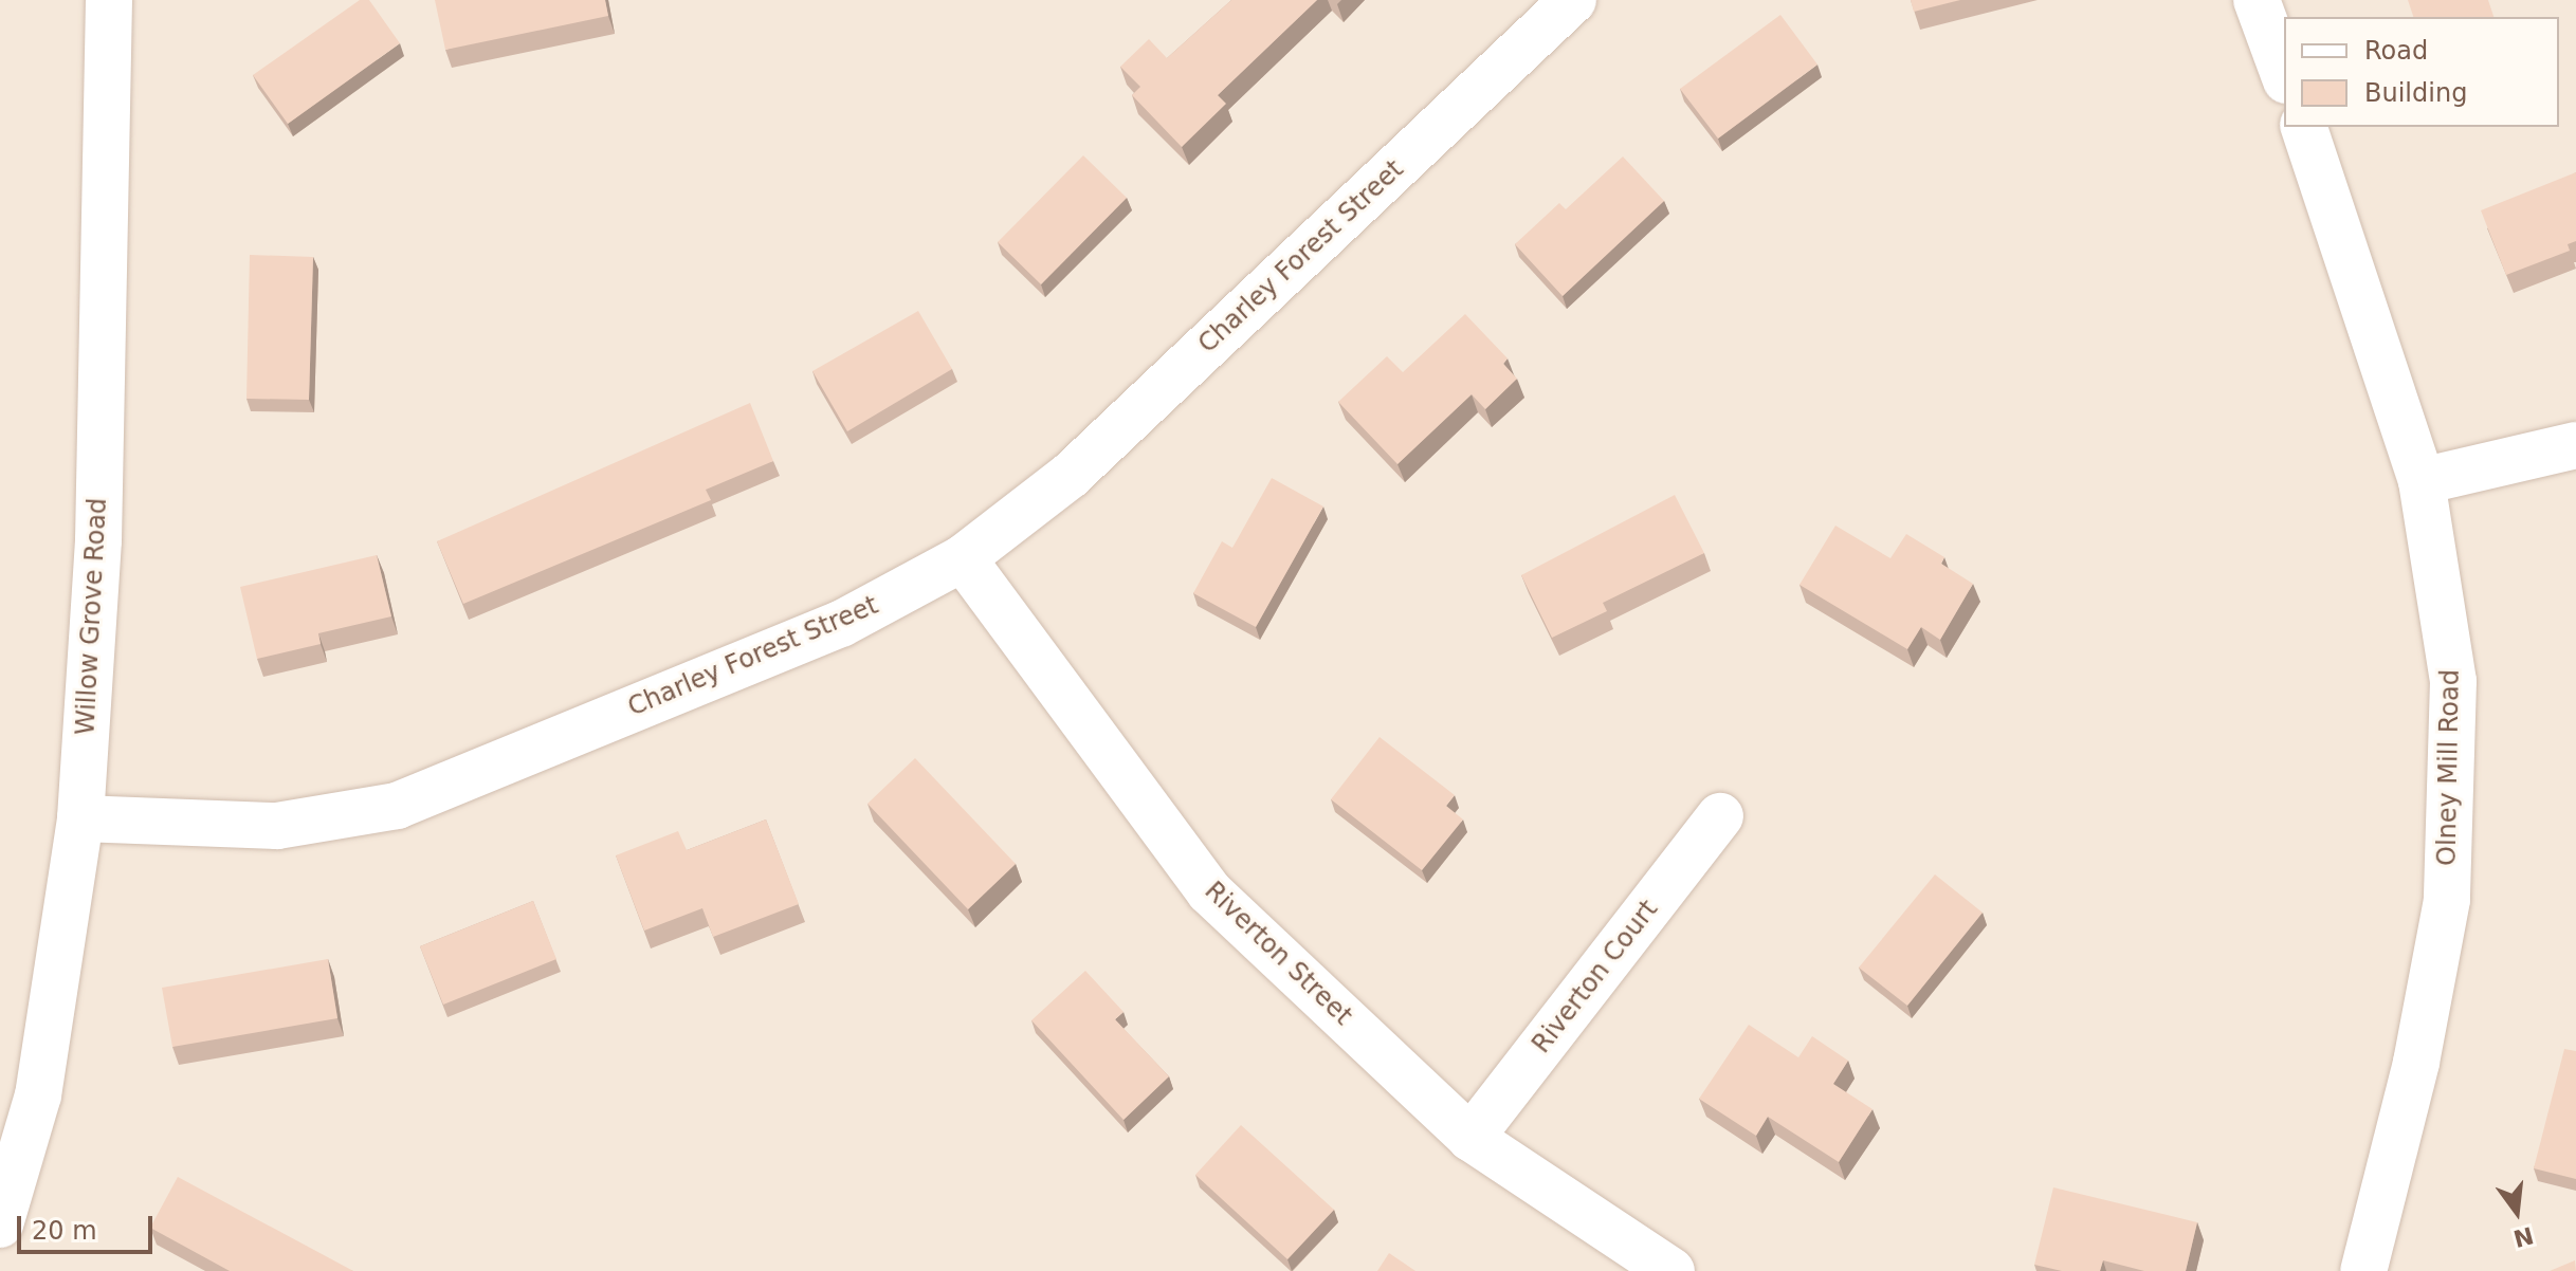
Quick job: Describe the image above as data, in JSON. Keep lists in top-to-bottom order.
{
  "streets": {
    "street": [
      "Charley Forest Street",
      "Willow Grove Road",
      "Olney Mill Road",
      "Riverton Street",
      "Riverton Court"
    ]
  },
  "crossings": [
    ["Charley Forest Street", "Willow Grove Road"],
    ["Charley Forest Street", "Riverton Street"],
    ["Riverton Street", "Riverton Court"]
  ],
  "legend": ["Road", "Building"],
  "scale_bar": "20 m",
  "north": "bottom"
}
